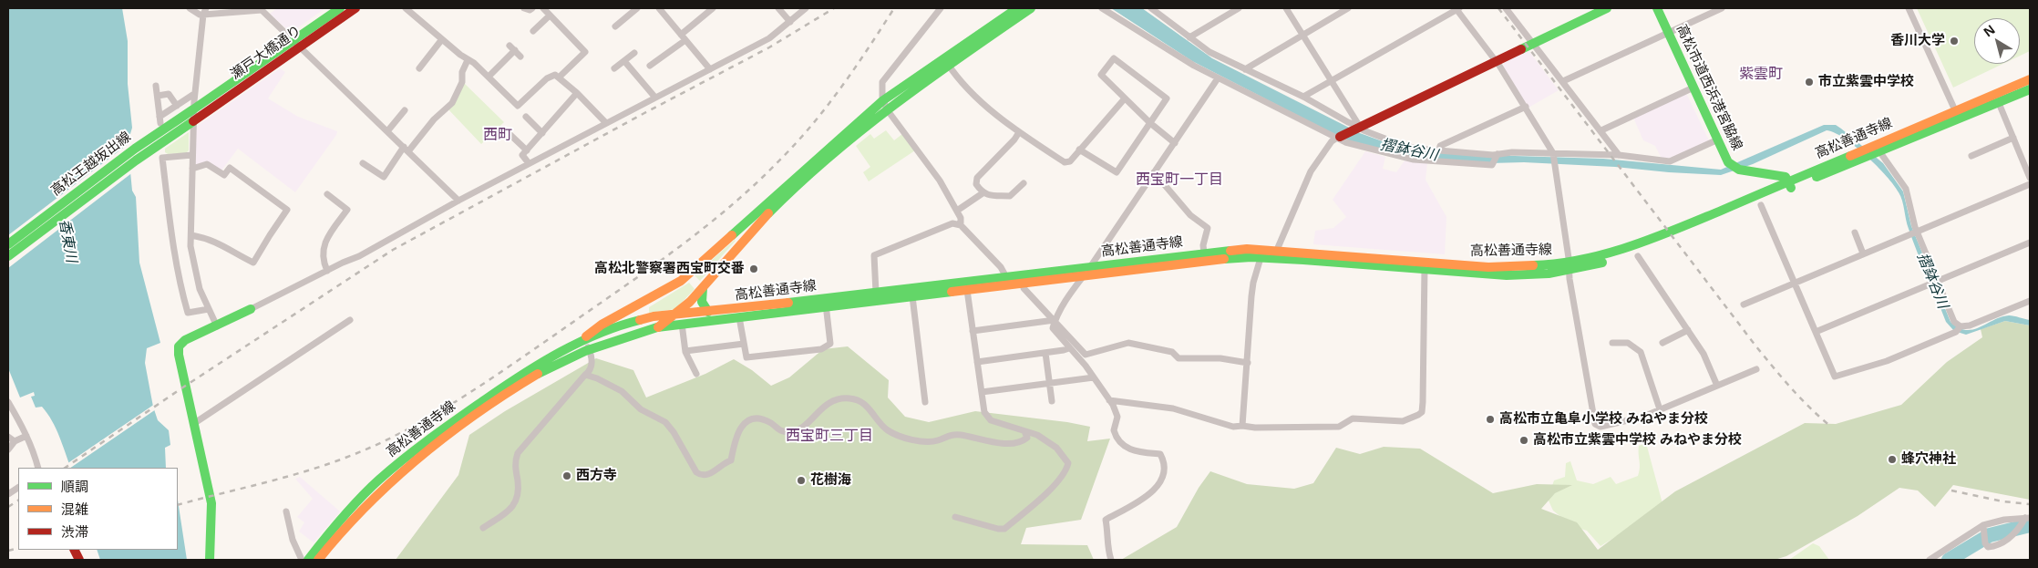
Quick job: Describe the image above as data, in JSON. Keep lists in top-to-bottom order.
{
  "streets": {
    "main road": [
      "瀬戸大橋通り",
      "高松市道西浜港宮脇線",
      "高松善通寺線",
      "高松王越坂出線"
    ]
  },
  "crossings": [
    ["瀬戸大橋通り", "高松王越坂出線"],
    ["高松市道西浜港宮脇線", "高松善通寺線"]
  ],
  "districts": [
    "紫雲町",
    "西町",
    "西宝町一丁目",
    "西宝町三丁目"
  ],
  "water": ["摺鉢谷川", "香東川"],
  "places": [
    "香川大学",
    "市立紫雲中学校",
    "高松北警察署西宝町交番",
    "高松市立亀阜小学校 みねやま分校",
    "高松市立紫雲中学校 みねやま分校",
    "蜂穴神社",
    "西方寺",
    "花樹海"
  ],
  "legend": ["順調", "混雑", "渋滞"],
  "north": "top left"
}
